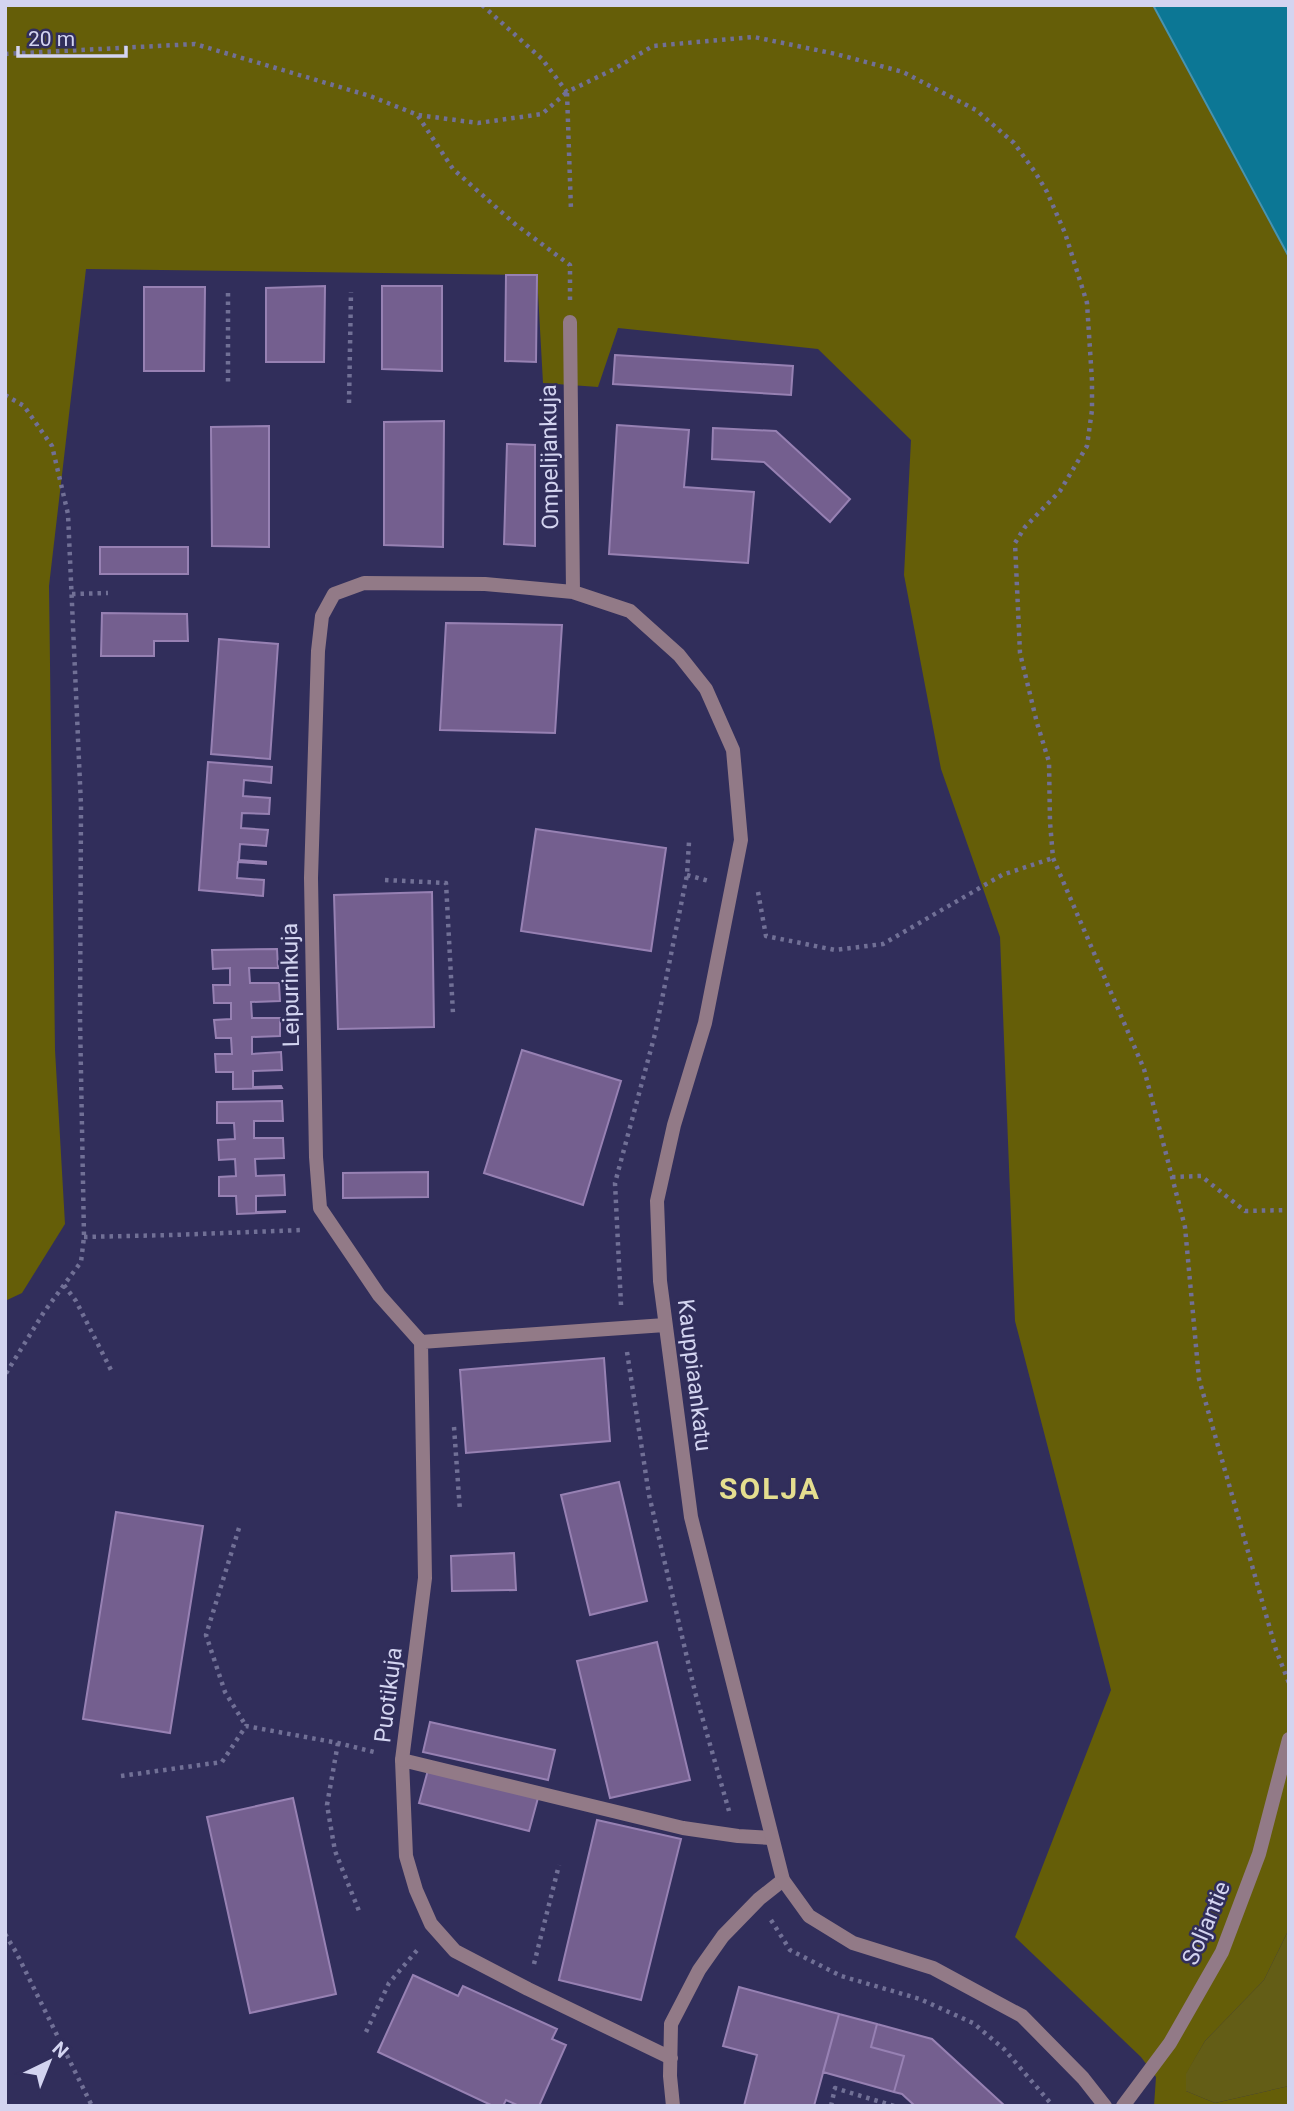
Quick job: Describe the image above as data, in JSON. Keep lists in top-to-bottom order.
{
  "streets": {
    "street": [
      "Ompelijankuja",
      "Leipurinkuja",
      "Kauppiaankatu",
      "Puotikuja",
      "Soljantie"
    ]
  },
  "crossings": [
    ["Ompelijankuja", "Leipurinkuja"],
    ["Ompelijankuja", "Kauppiaankatu"],
    ["Leipurinkuja", "Kauppiaankatu"],
    ["Leipurinkuja", "Puotikuja"],
    ["Kauppiaankatu", "Puotikuja"]
  ],
  "districts": ["SOLJA"],
  "scale_bar": "20 m",
  "north": "top right"
}
